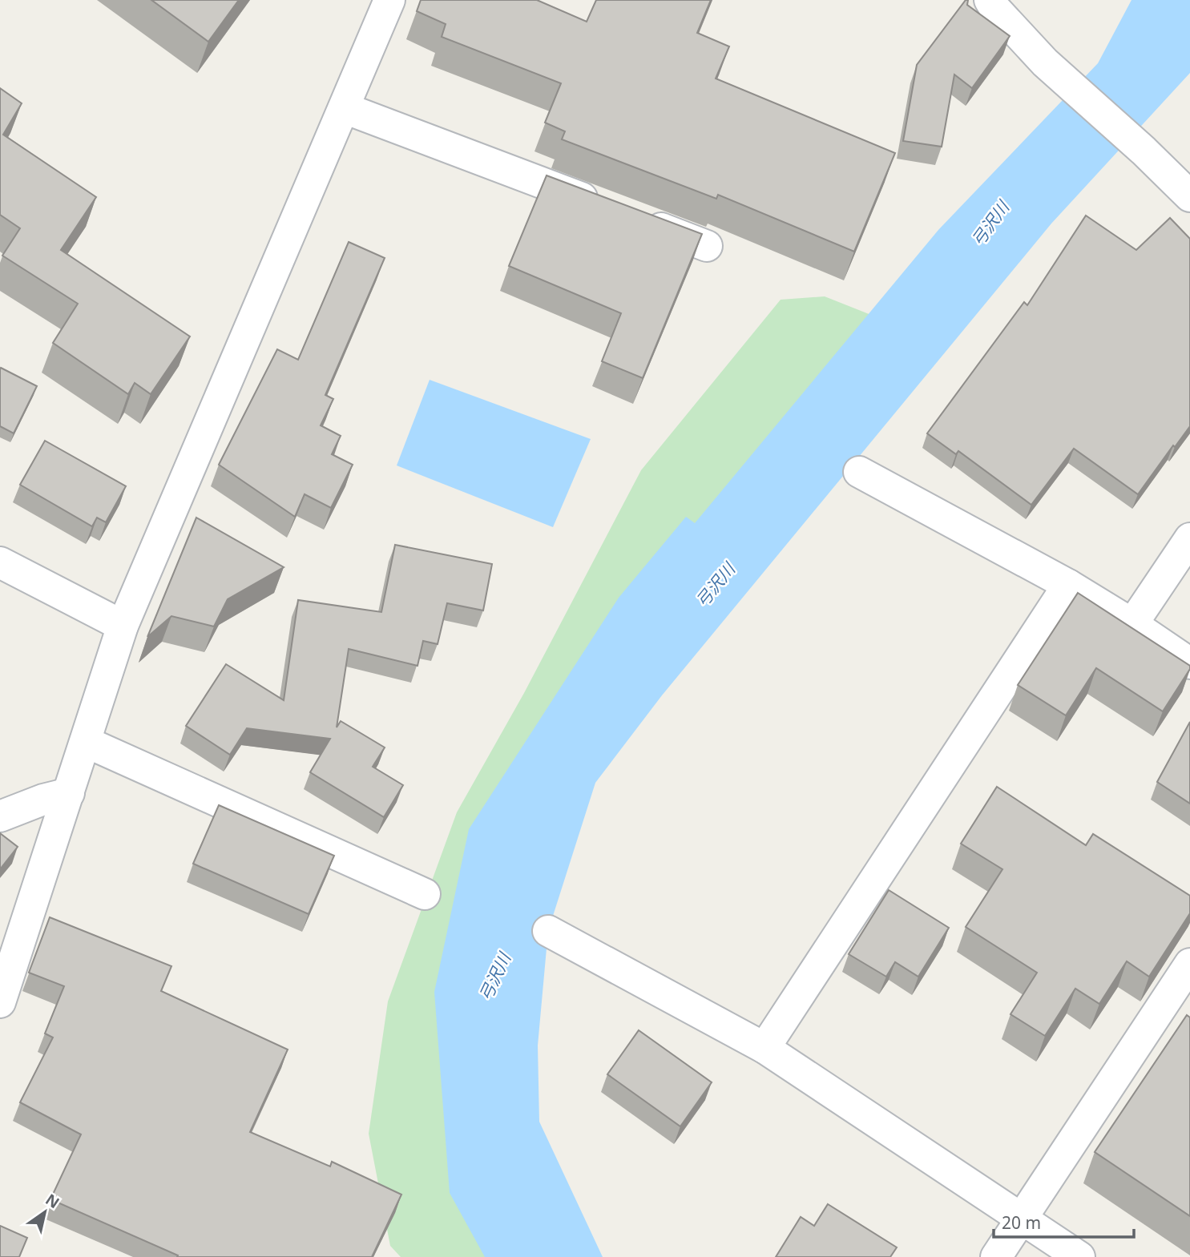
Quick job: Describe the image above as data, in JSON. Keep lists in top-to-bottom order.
{
  "water": ["弓沢川"],
  "scale_bar": "20 m",
  "north": "top right"
}
